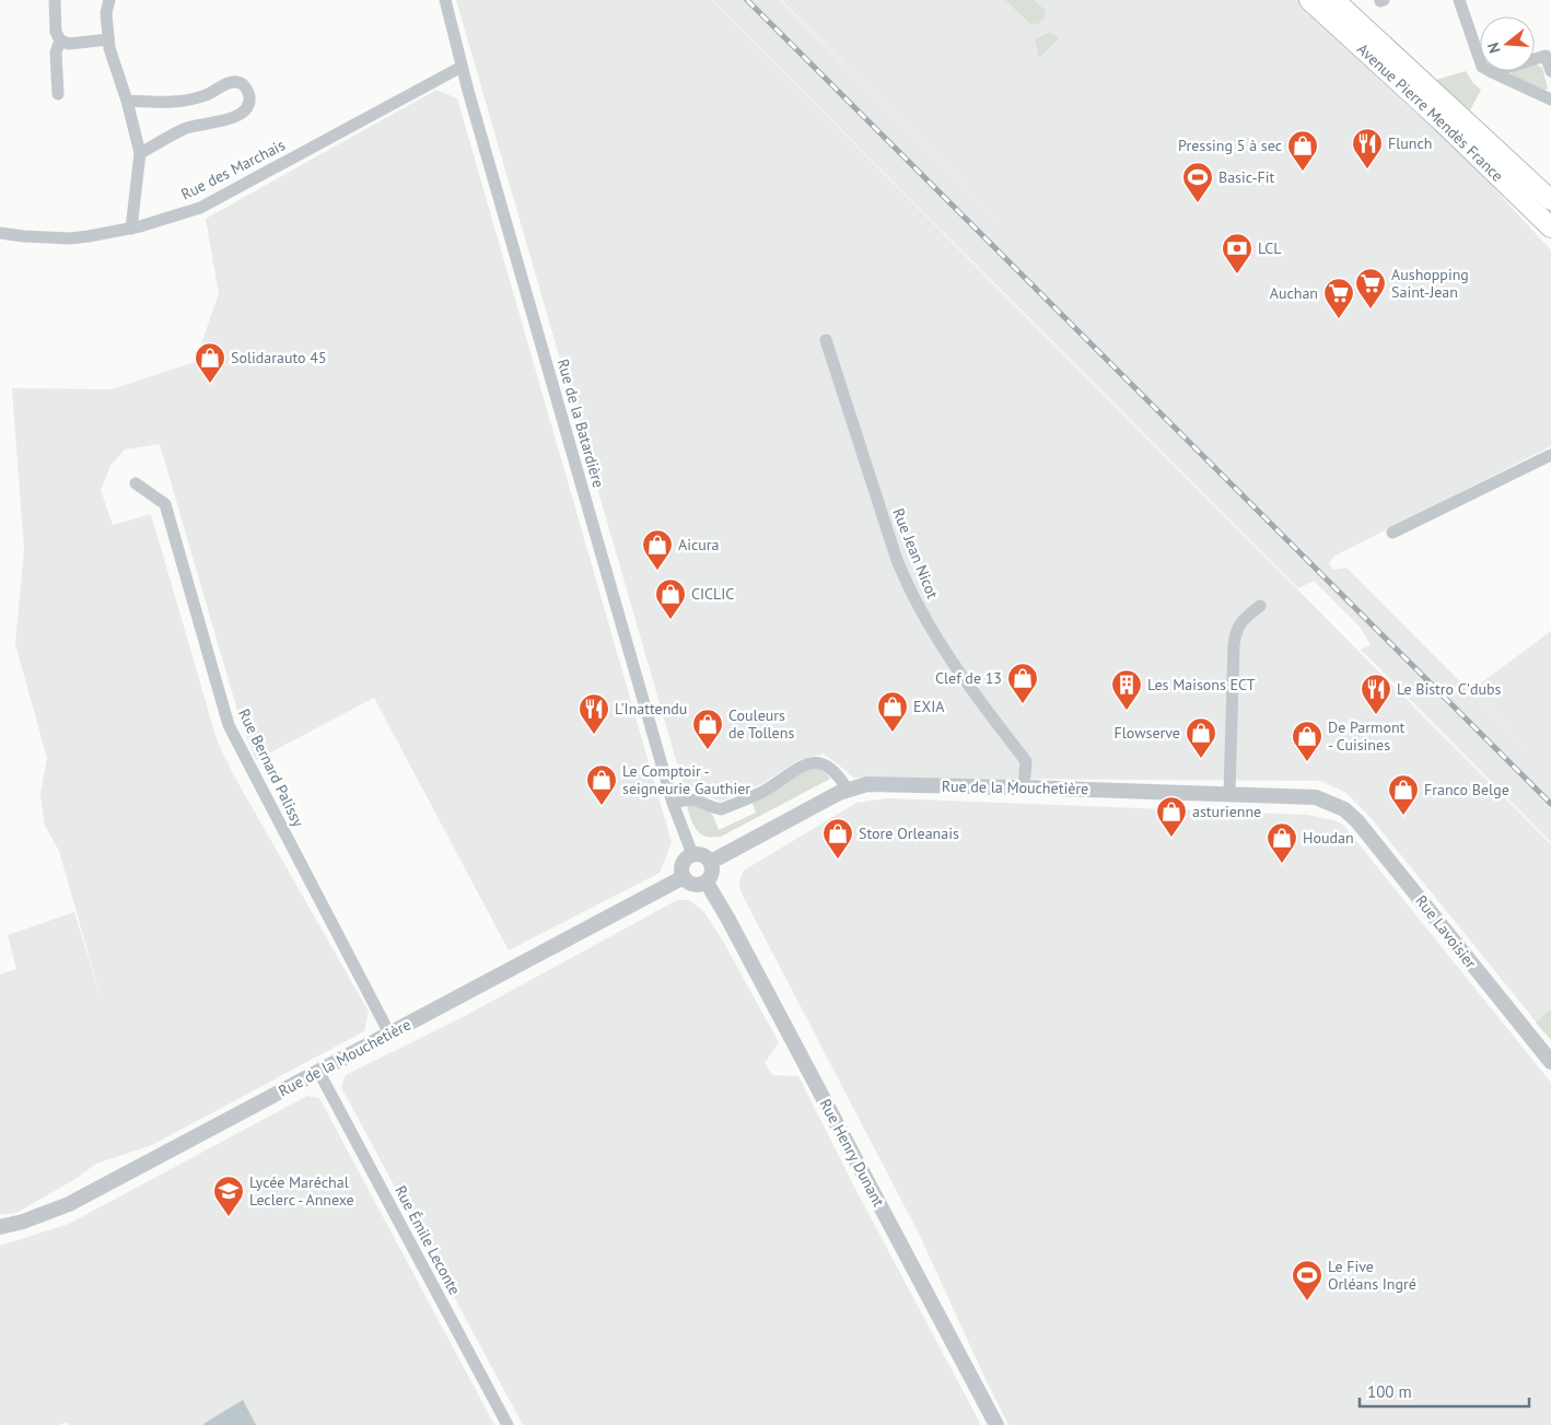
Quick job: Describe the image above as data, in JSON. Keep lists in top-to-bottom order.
{
  "streets": {
    "main road": ["Avenue Pierre Mendès France"],
    "street": [
      "Rue des Marchais",
      "Rue de la Batardière",
      "Rue Jean Nicot",
      "Rue Bernard Palissy",
      "Rue de la Mouchetière",
      "Rue Lavoisier",
      "Rue Henry Dunant",
      "Rue Émile Leconte"
    ]
  },
  "crossings": [
    ["Rue des Marchais", "Rue de la Batardière"],
    ["Rue de la Batardière", "Rue de la Mouchetière"],
    ["Rue de la Batardière", "Rue Henry Dunant"],
    ["Rue Jean Nicot", "Rue de la Mouchetière"],
    ["Rue Bernard Palissy", "Rue de la Mouchetière"],
    ["Rue de la Mouchetière", "Rue Lavoisier"],
    ["Rue de la Mouchetière", "Rue Henry Dunant"],
    ["Rue de la Mouchetière", "Rue Émile Leconte"]
  ],
  "places": {
    "restaurant": ["Flunch", "Le Bistro C'dubs", "L'Inattendu"],
    "shop": [
      "Pressing 5 à sec",
      "Solidarauto 45",
      "Aicura",
      "CICLIC",
      "Clef de 13",
      "EXIA",
      "Couleurs de Tollens",
      "Flowserve",
      "De Parmont - Cuisines",
      "Le Comptoir - seigneurie Gauthier",
      "Franco Belge",
      "asturienne",
      "Store Orleanais",
      "Houdan"
    ],
    "sports": ["Basic-Fit", "Le Five Orléans Ingré"],
    "bank": ["LCL"],
    "supermarket": ["Aushopping Saint-Jean", "Auchan"],
    "building": ["Les Maisons ECT"],
    "school or university": ["Lycée Maréchal Leclerc - Annexe"]
  },
  "scale_bar": "100 m",
  "north": "left"
}
